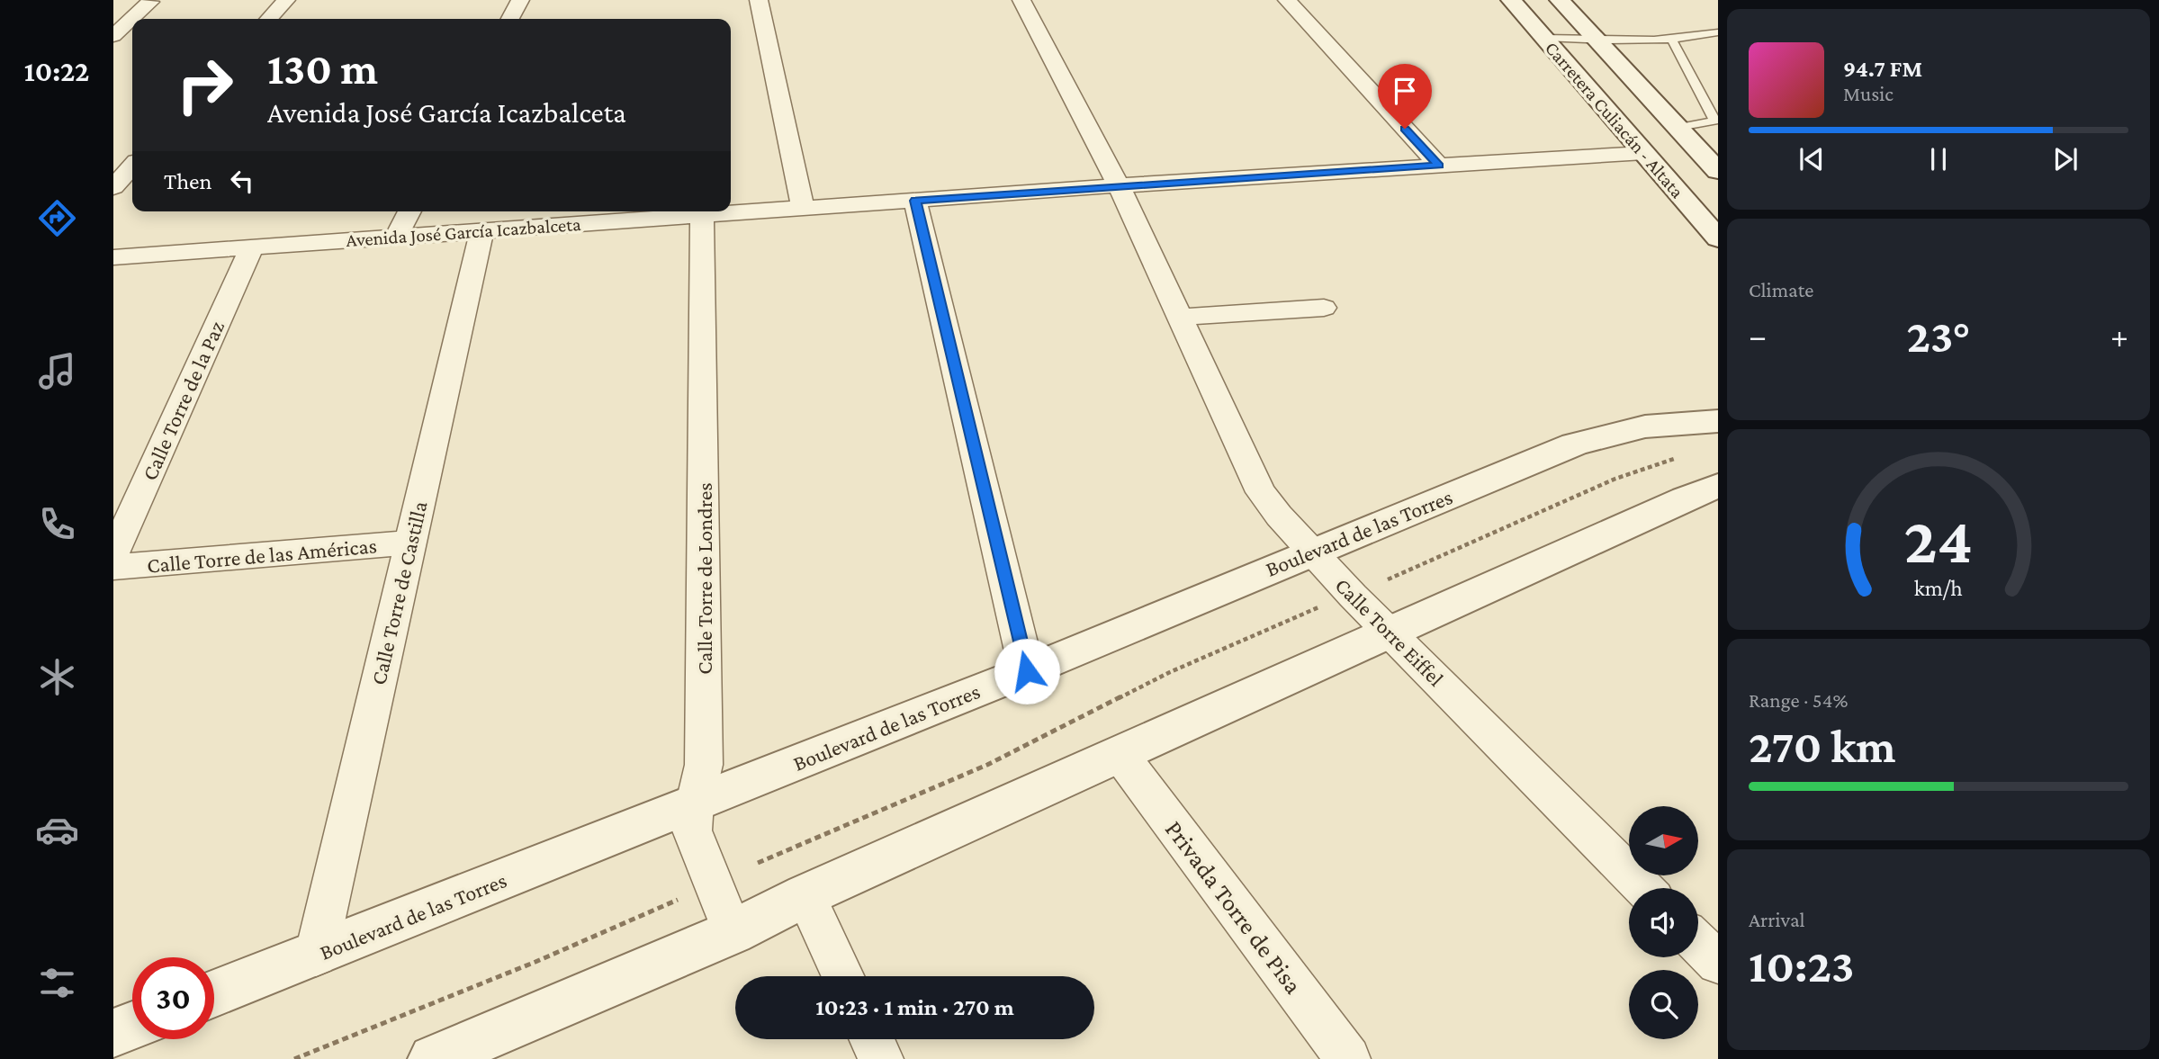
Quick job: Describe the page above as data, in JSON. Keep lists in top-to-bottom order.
{
  "streets": {
    "street": [
      "Carretera Culiacán - Altata",
      "Avenida José García Icazbalceta",
      "Calle Torre de la Paz",
      "Boulevard de las Torres",
      "Calle Torre de las Américas",
      "Calle Torre de Londres",
      "Calle Torre de Castilla",
      "Calle Torre Eiffel",
      "Privada Torre de Pisa"
    ]
  },
  "crossings": [
    ["Carretera Culiacán - Altata", "Avenida José García Icazbalceta"],
    ["Avenida José García Icazbalceta", "Calle Torre de la Paz"],
    ["Avenida José García Icazbalceta", "Calle Torre de Londres"],
    ["Avenida José García Icazbalceta", "Calle Torre de Castilla"],
    ["Avenida José García Icazbalceta", "Calle Torre Eiffel"],
    ["Boulevard de las Torres", "Calle Torre de Londres"],
    ["Boulevard de las Torres", "Calle Torre de Castilla"],
    ["Boulevard de las Torres", "Calle Torre Eiffel"],
    ["Calle Torre de las Américas", "Calle Torre de Castilla"]
  ],
  "north": "right",
  "page": {
    "tabs": "10:22",
    "turn": ["130 m", "Avenida José García Icazbalceta"],
    "song": ["94.7 FM", "Music"],
    "then": "Then",
    "tile": [
      "Climate",
      ["Range · 54%", "270 km"],
      ["Arrival", "10:23"]
    ],
    "heat": ["−", "23°", "+"],
    "limit": "30",
    "trip": "10:23 · 1 min · 270 m",
    "gauge": ["24", "km/h"]
  }
}
